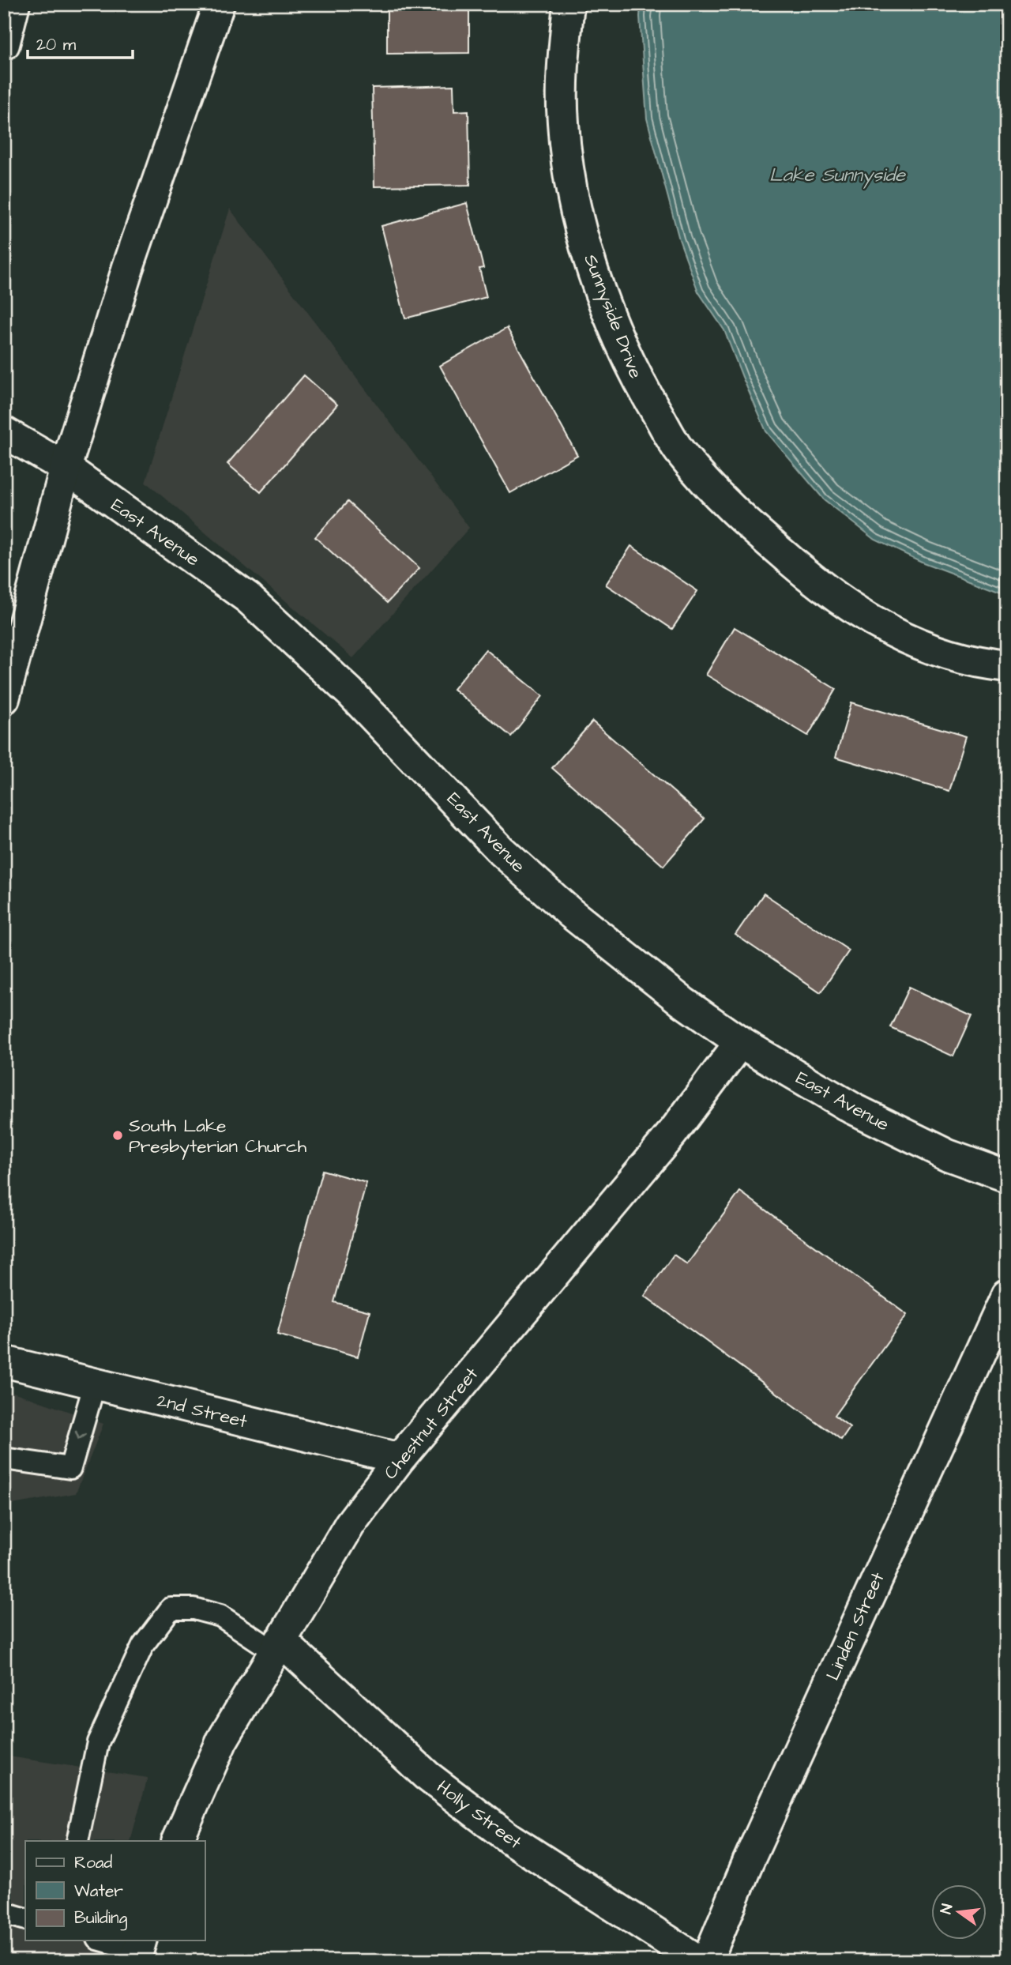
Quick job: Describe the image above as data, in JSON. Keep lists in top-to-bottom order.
{
  "streets": {
    "main road": [
      "Sunnyside Drive",
      "East Avenue",
      "2nd Street",
      "Chestnut Street",
      "Linden Street",
      "Holly Street"
    ]
  },
  "crossings": [
    ["East Avenue", "Chestnut Street"],
    ["2nd Street", "Chestnut Street"],
    ["Chestnut Street", "Holly Street"]
  ],
  "water": ["Lake Sunnyside"],
  "places": ["South Lake Presbyterian Church"],
  "legend": ["Road", "Water", "Building"],
  "scale_bar": "20 m",
  "north": "left"
}
